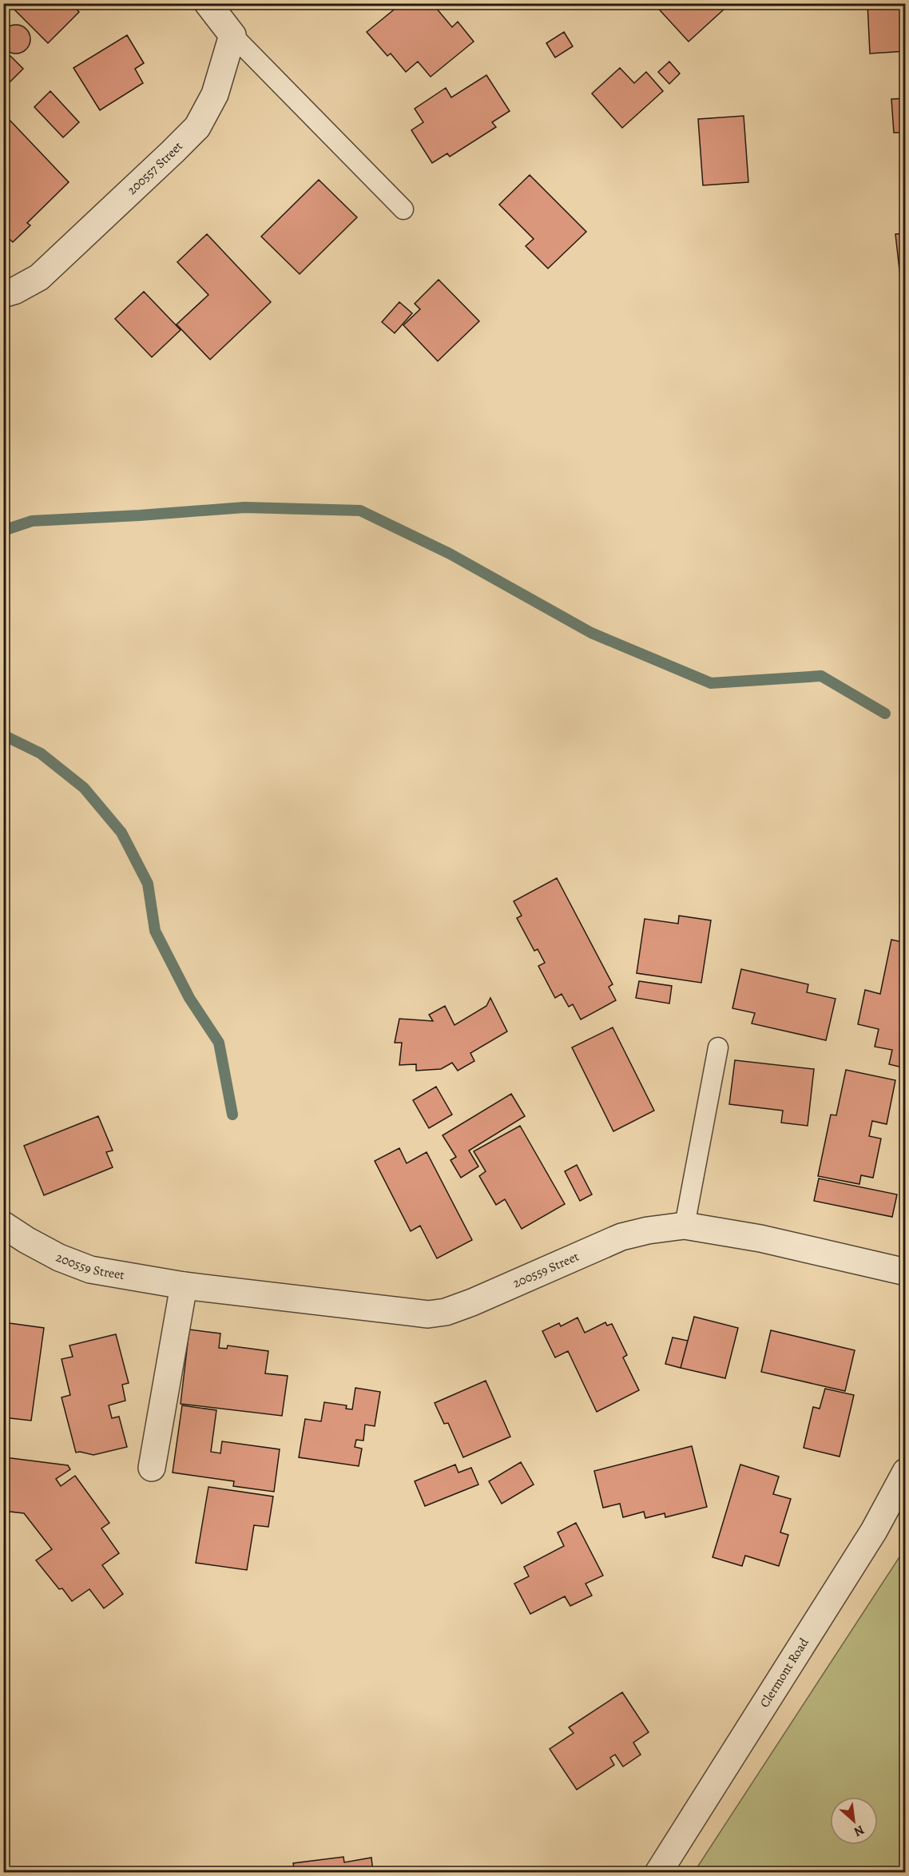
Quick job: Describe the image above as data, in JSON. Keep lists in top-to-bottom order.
{
  "streets": {
    "street": ["200557 Street", "200559 Street", "Clermont Road"]
  },
  "north": "bottom right"
}
